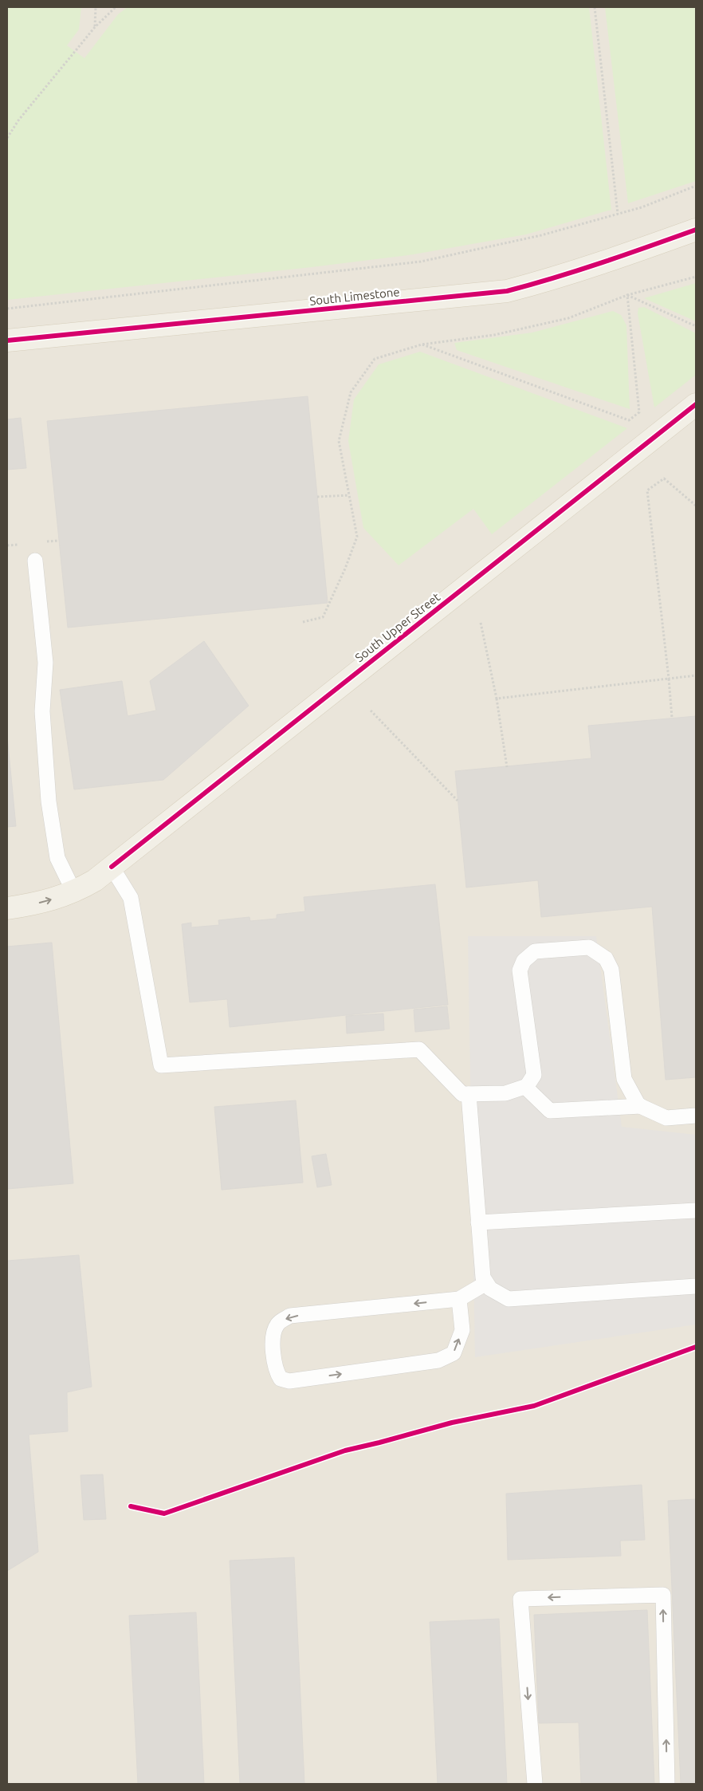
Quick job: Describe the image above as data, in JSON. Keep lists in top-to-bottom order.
{
  "streets": {
    "main road": ["South Limestone", "South Upper Street"]
  }
}
